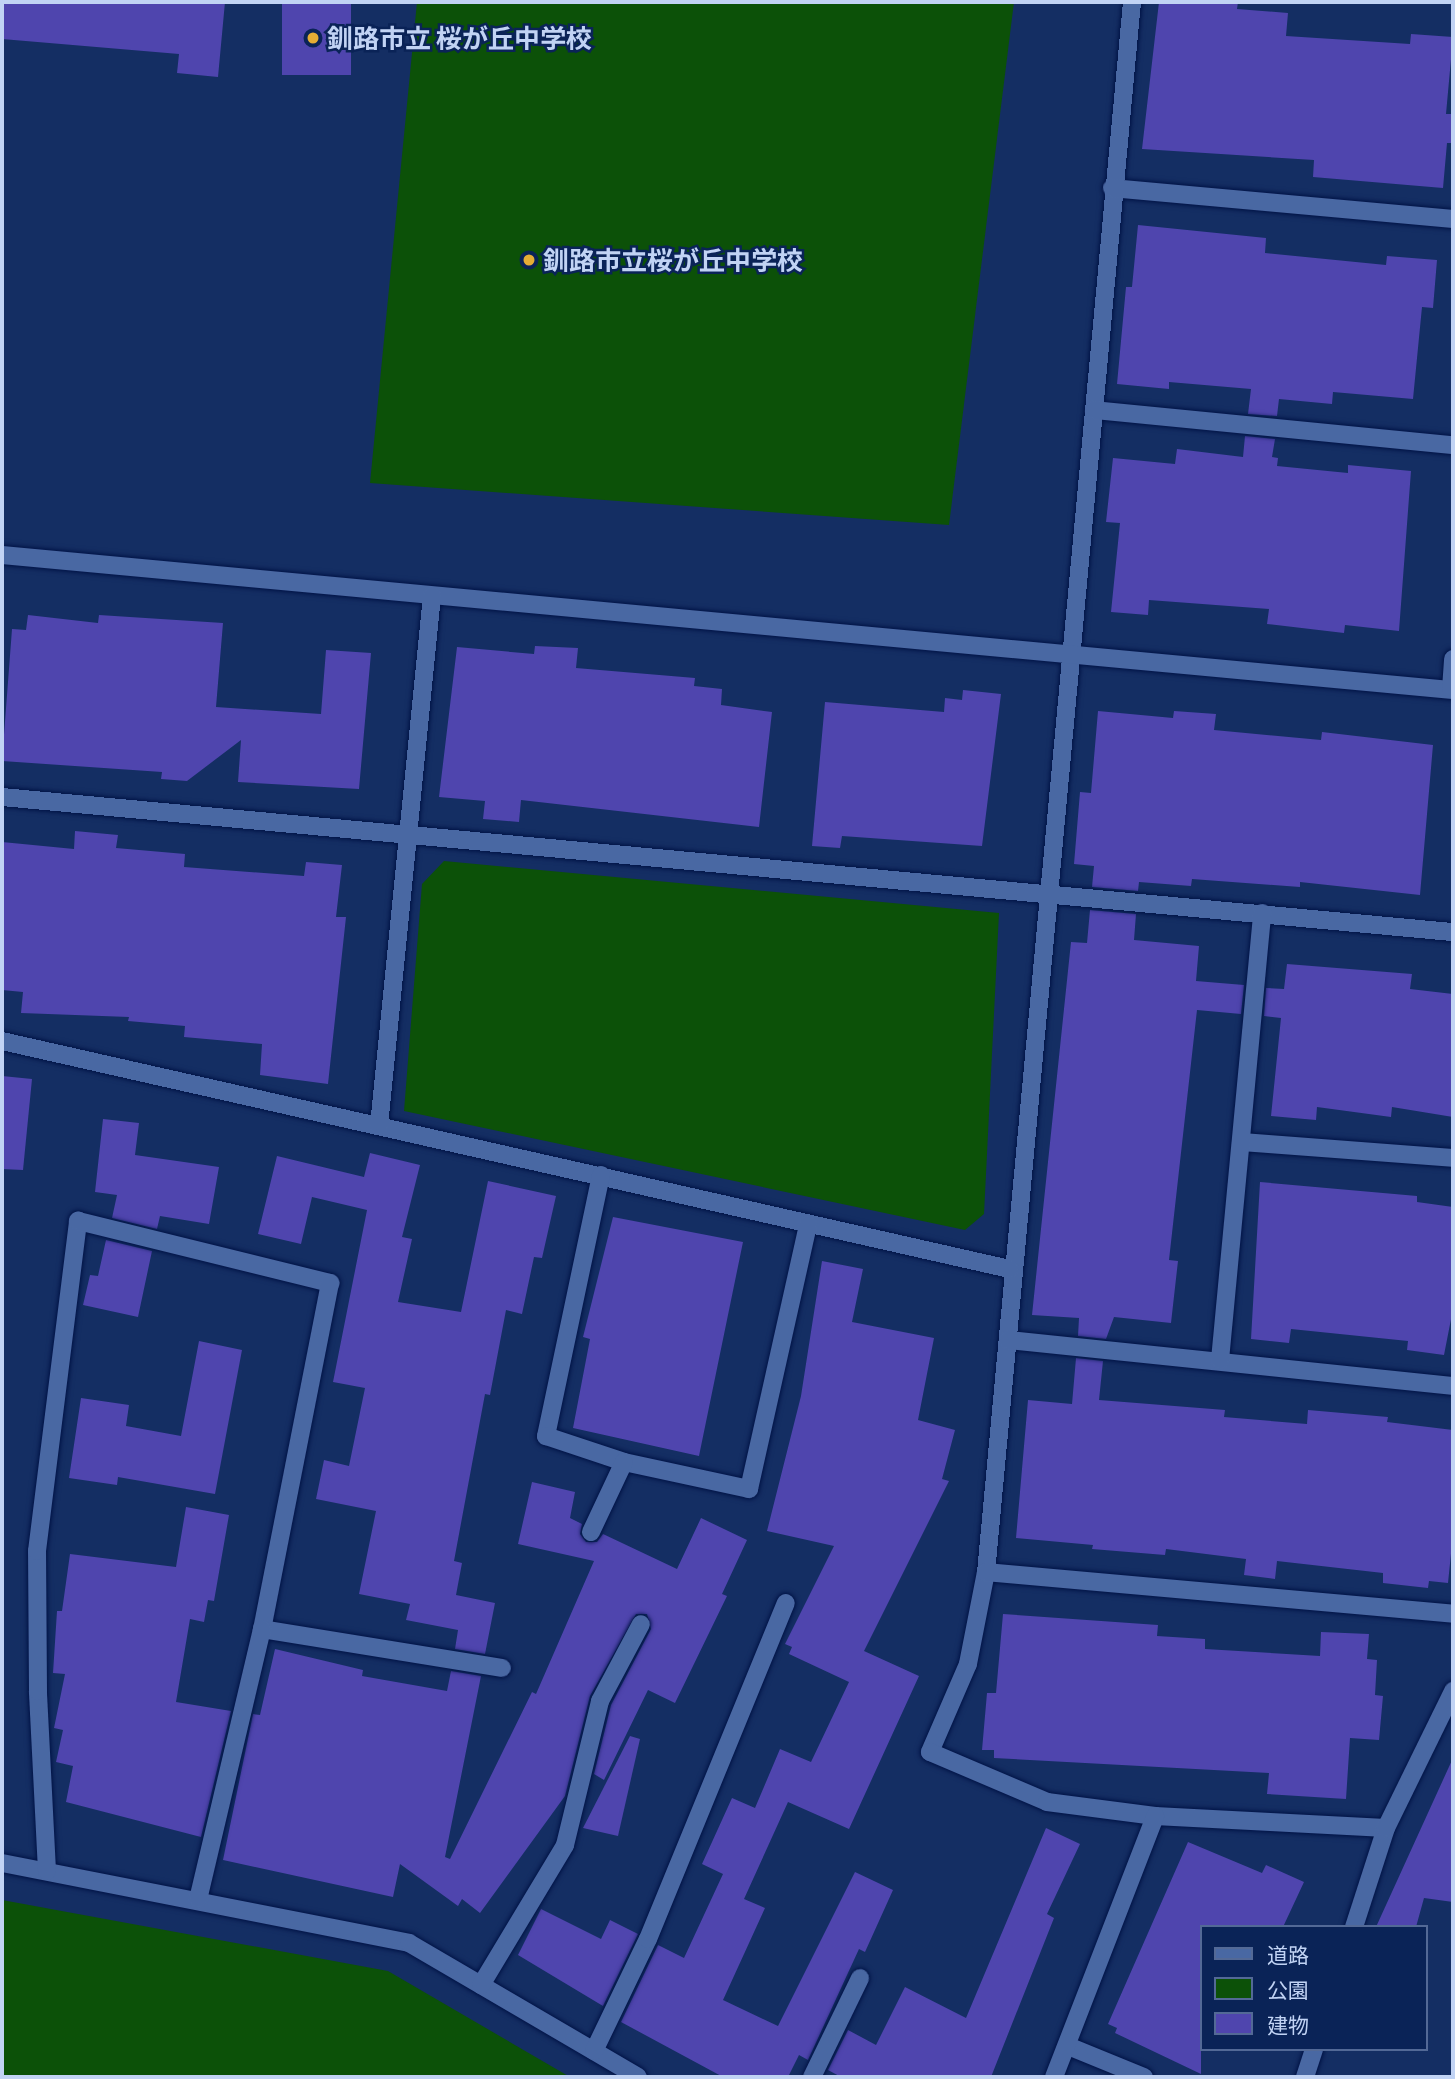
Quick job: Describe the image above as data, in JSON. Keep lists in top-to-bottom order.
{
  "places": ["釧路市立 桜が丘中学校", "釧路市立桜が丘中学校"],
  "legend": ["道路", "公園", "建物"]
}
